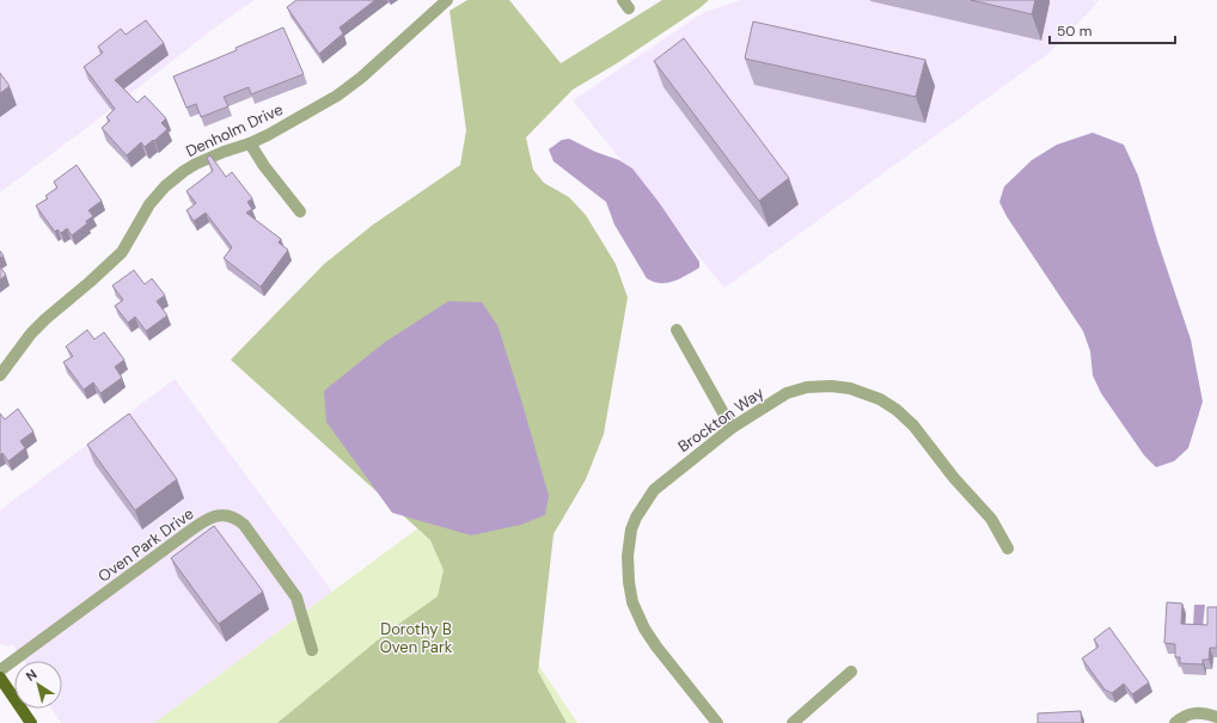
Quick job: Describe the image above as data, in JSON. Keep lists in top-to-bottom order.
{
  "streets": {
    "street": ["Denholm Drive", "Brockton Way", "Oven Park Drive"]
  },
  "parks": ["Dorothy B Oven Park"],
  "scale_bar": "50 m",
  "north": "top left"
}
